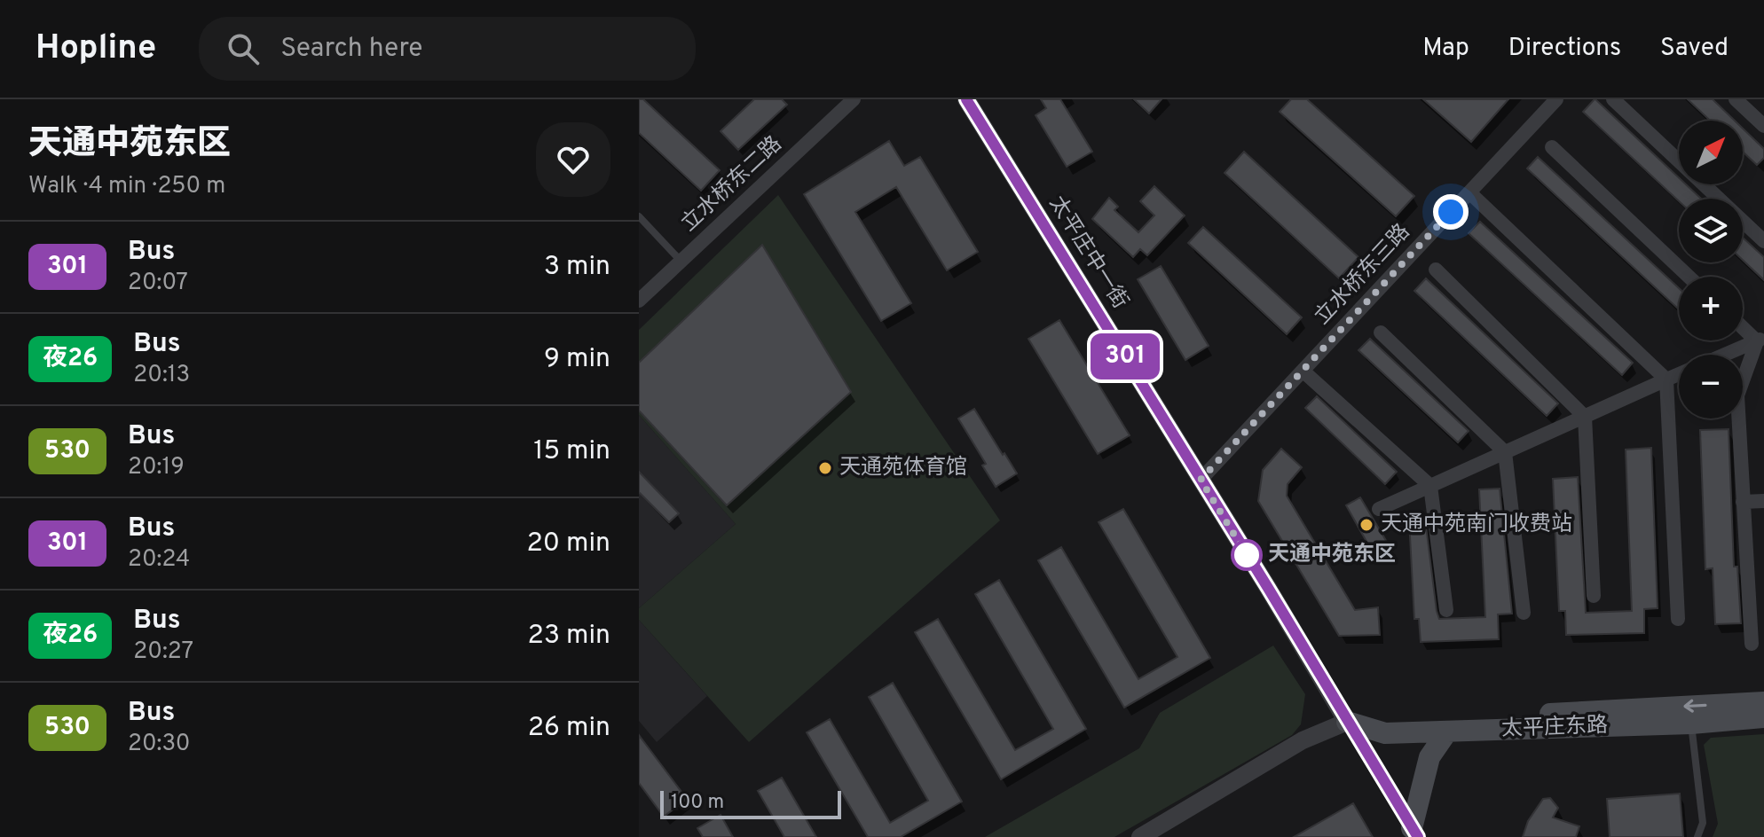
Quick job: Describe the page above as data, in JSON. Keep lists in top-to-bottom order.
{
  "streets": {
    "main road": ["太平庄东路"],
    "street": ["立水桥东二路", "太平庄中一街", "立水桥东三路"]
  },
  "crossings": [
    ["太平庄中一街", "立水桥东三路"],
    ["太平庄中一街", "太平庄东路"]
  ],
  "places": ["天通苑体育馆", "天通中苑南门收费站", "天通中苑东区"],
  "lines": ["bus line 301"],
  "scale_bar": "100 m",
  "north": "top right",
  "page": {
    "header": "Hopline",
    "search": "Search here",
    "nav": ["Map", "Directions", "Saved"],
    "heading": ["天通中苑东区", "Walk · 4 min · 250 m"],
    "on_map": "301",
    "map_buttons": ["+", "−"],
    "list": [
      {
        "mark": "301",
        "name": "Bus",
        "note": "20:07",
        "value": "3 min"
      },
      {
        "mark": "夜26",
        "name": "Bus",
        "note": "20:13",
        "value": "9 min"
      },
      {
        "mark": "530",
        "name": "Bus",
        "note": "20:19",
        "value": "15 min"
      },
      {
        "mark": "301",
        "name": "Bus",
        "note": "20:24",
        "value": "20 min"
      },
      {
        "mark": "夜26",
        "name": "Bus",
        "note": "20:27",
        "value": "23 min"
      },
      {
        "mark": "530",
        "name": "Bus",
        "note": "20:30",
        "value": "26 min"
      }
    ],
    "scale": "100 m"
  }
}
